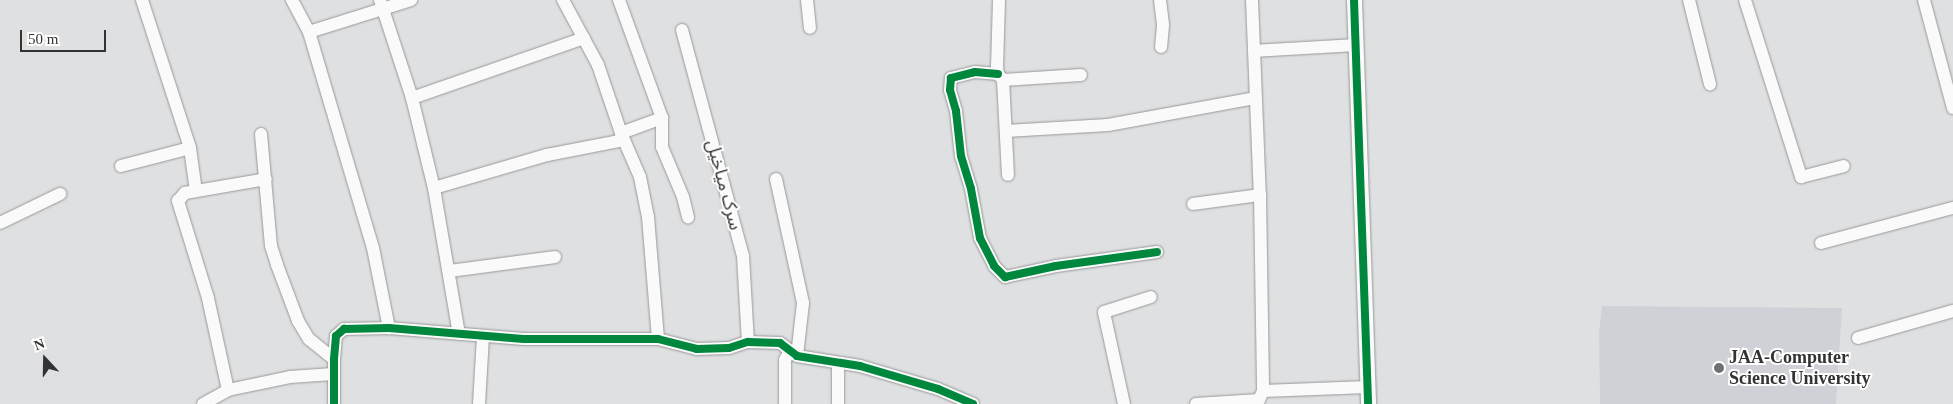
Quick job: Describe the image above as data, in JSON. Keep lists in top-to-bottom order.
{
  "streets": {
    "street": ["سرک میاخیل"]
  },
  "places": ["JAA-Computer Science University"],
  "scale_bar": "50 m",
  "north": "top"
}
